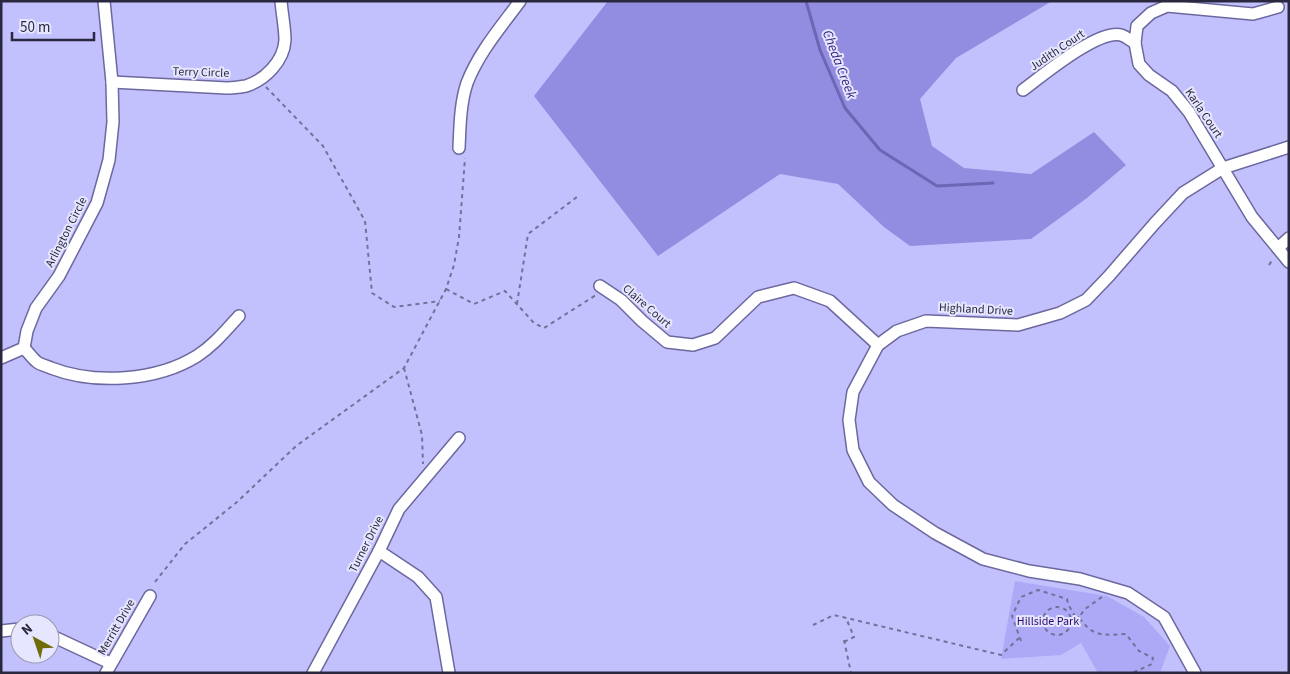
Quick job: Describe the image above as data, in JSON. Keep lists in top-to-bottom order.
{
  "streets": {
    "street": [
      "Judith Court",
      "Terry Circle",
      "Karla Court",
      "Arlington Circle",
      "Claire Court",
      "Highland Drive",
      "Turner Drive",
      "Merritt Drive"
    ]
  },
  "crossings": [
    ["Judith Court", "Karla Court"],
    ["Terry Circle", "Arlington Circle"],
    ["Karla Court", "Highland Drive"],
    ["Claire Court", "Highland Drive"]
  ],
  "water": ["Cheda Creek"],
  "parks": ["Hillside Park"],
  "scale_bar": "50 m",
  "north": "top left"
}
